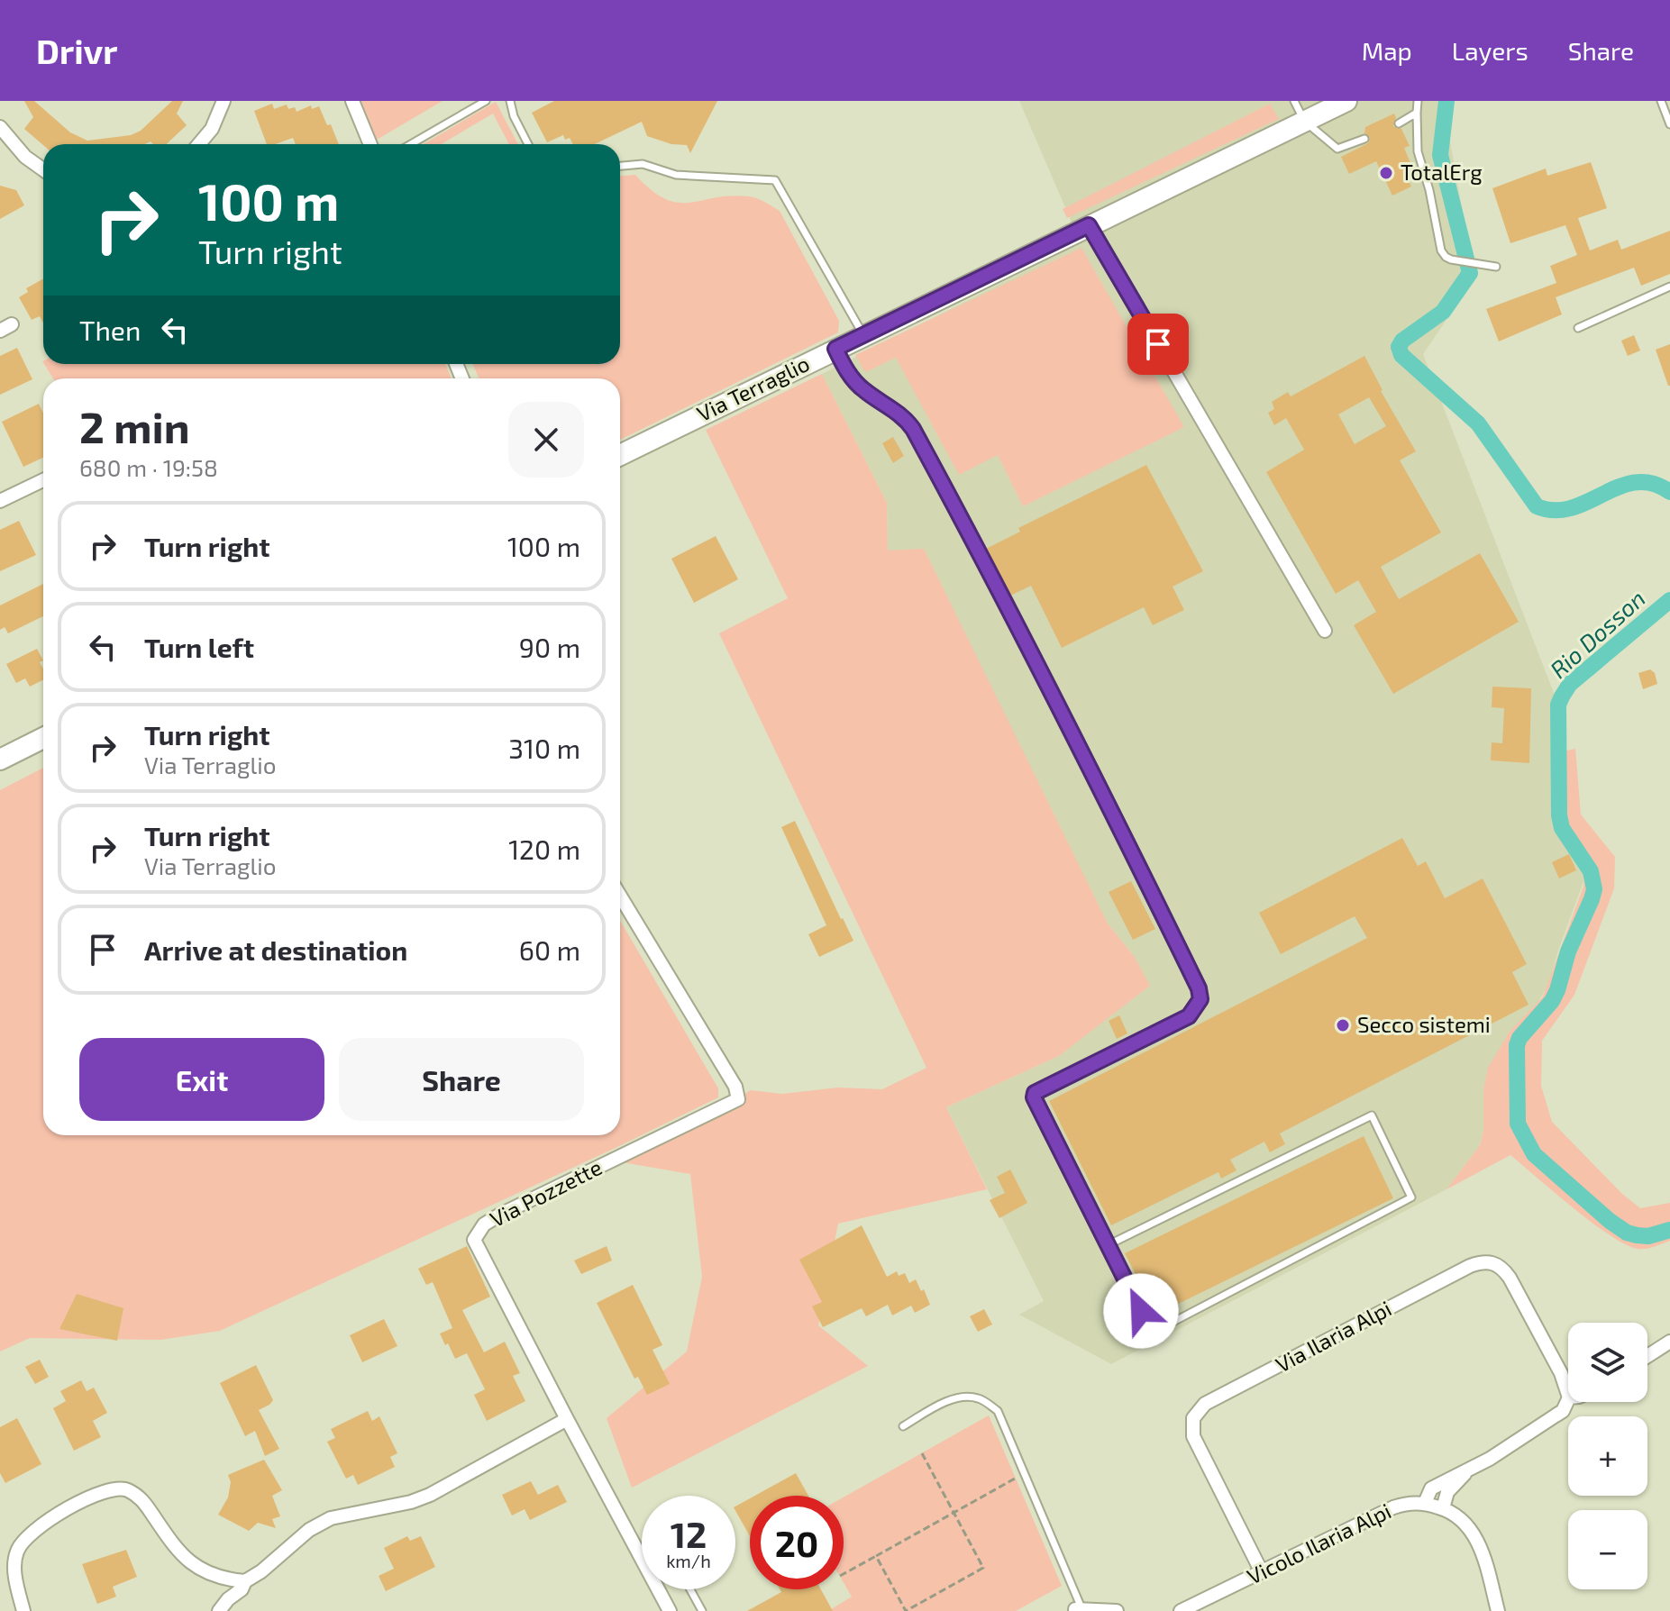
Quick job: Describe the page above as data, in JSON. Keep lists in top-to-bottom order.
{
  "streets": {
    "main road": ["Via Terraglio"],
    "street": ["Via Pozzette", "Via Ilaria Alpi", "Vicolo Ilaria Alpi"]
  },
  "crossings": [
    ["Via Ilaria Alpi", "Vicolo Ilaria Alpi"]
  ],
  "water": ["Rio Dosson"],
  "places": ["TotalErg", "Secco sistemi"],
  "page": {
    "header": "Drivr",
    "nav": ["Map", "Layers", "Share"],
    "turn": ["100 m", "Turn right"],
    "then": "Then",
    "heading": ["2 min", "680 m · 19:58"],
    "list": [
      {
        "name": "Turn right",
        "value": "100 m"
      },
      {
        "name": "Turn left",
        "value": "90 m"
      },
      {
        "name": "Turn right",
        "note": "Via Terraglio",
        "value": "310 m"
      },
      {
        "name": "Turn right",
        "note": "Via Terraglio",
        "value": "120 m"
      },
      {
        "name": "Arrive at destination",
        "value": "60 m"
      }
    ],
    "buttons": ["Exit", "Share"],
    "map_buttons": ["+", "−"],
    "speed": "12 km/h",
    "limit": "20"
  }
}
